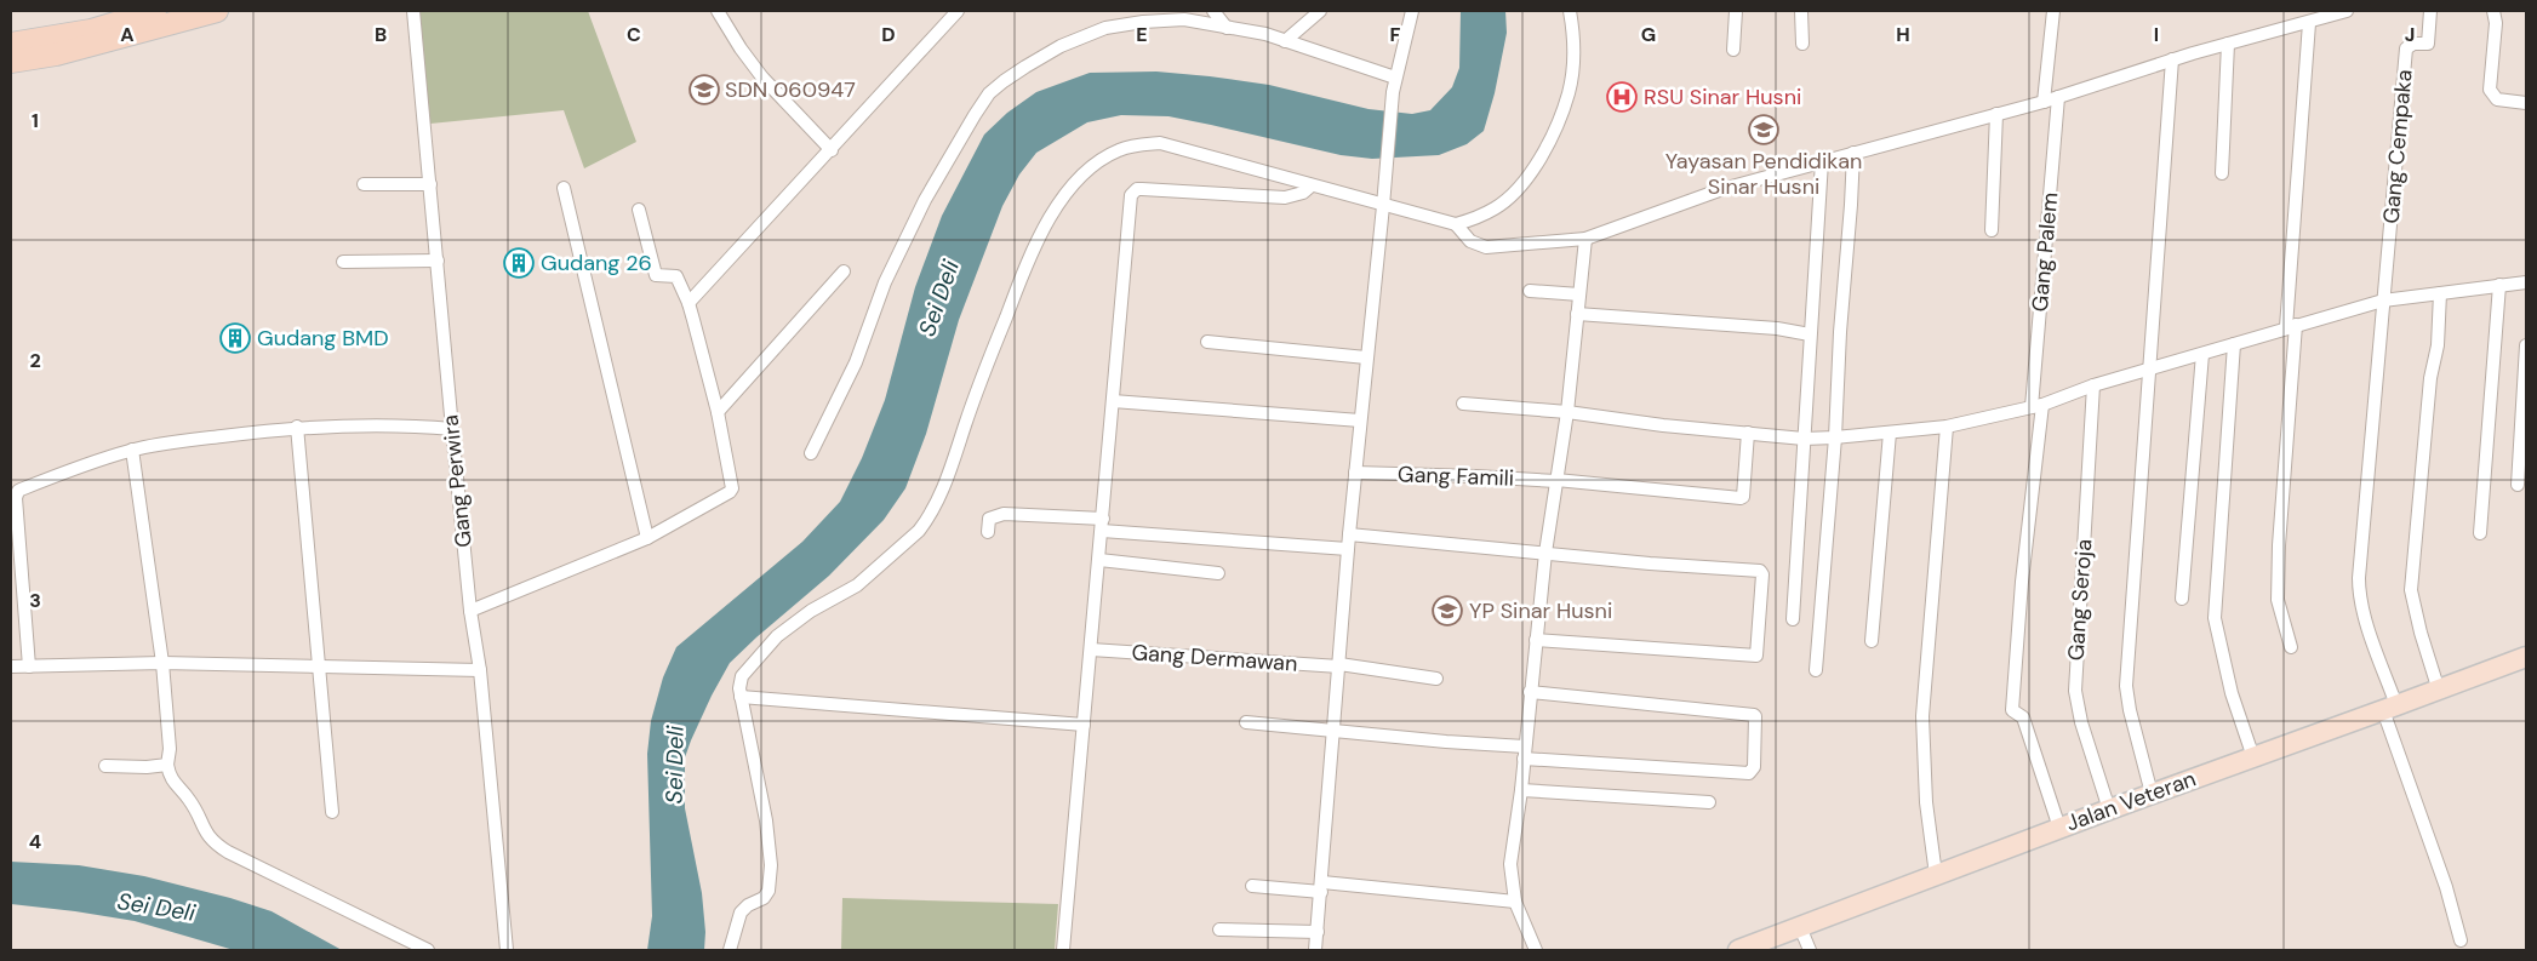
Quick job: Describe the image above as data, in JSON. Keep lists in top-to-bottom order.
{
  "streets": {
    "main road": ["Jalan Veteran"],
    "street": [
      "Gang Cempaka",
      "Gang Palem",
      "Gang Famili",
      "Gang Perwira",
      "Gang Seroja",
      "Gang Dermawan"
    ]
  },
  "crossings": [
    ["Gang Palem", "Jalan Veteran"],
    ["Gang Seroja", "Jalan Veteran"]
  ],
  "water": ["Sei Deli"],
  "places": {
    "school or university": ["SDN 060947", "Yayasan Pendidikan Sinar Husni", "YP Sinar Husni"],
    "hospital": ["RSU Sinar Husni"],
    "building": ["Gudang 26", "Gudang BMD"]
  },
  "grid": {
    "columns": [
      "A",
      "B",
      "C",
      "D",
      "E",
      "F",
      "G",
      "H",
      "I",
      "J"
    ],
    "rows": [
      "1",
      "2",
      "3",
      "4"
    ]
  }
}
